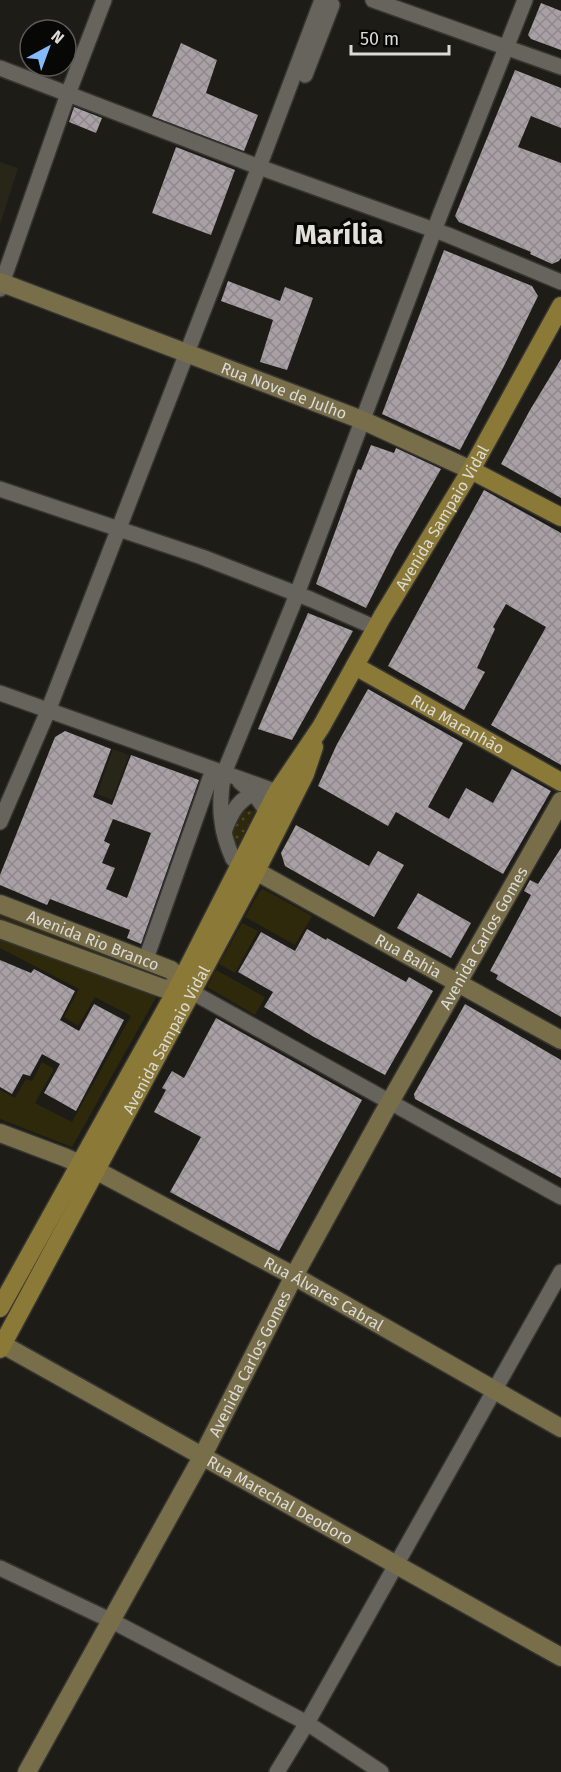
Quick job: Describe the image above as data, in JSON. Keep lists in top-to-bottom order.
{
  "streets": {
    "main road": ["Rua Nove de Julho", "Avenida Sampaio Vidal", "Rua Maranhão"],
    "street": [
      "Avenida Carlos Gomes",
      "Avenida Rio Branco",
      "Rua Bahia",
      "Rua Álvares Cabral",
      "Rua Marechal Deodoro"
    ]
  },
  "crossings": [
    ["Rua Nove de Julho", "Avenida Sampaio Vidal"],
    ["Avenida Sampaio Vidal", "Rua Maranhão"],
    ["Avenida Sampaio Vidal", "Avenida Rio Branco"],
    ["Avenida Sampaio Vidal", "Rua Bahia"],
    ["Avenida Sampaio Vidal", "Rua Álvares Cabral"],
    ["Avenida Sampaio Vidal", "Rua Marechal Deodoro"],
    ["Avenida Carlos Gomes", "Rua Bahia"],
    ["Avenida Carlos Gomes", "Rua Álvares Cabral"],
    ["Avenida Carlos Gomes", "Rua Marechal Deodoro"]
  ],
  "districts": ["Marília"],
  "scale_bar": "50 m",
  "north": "top right"
}
